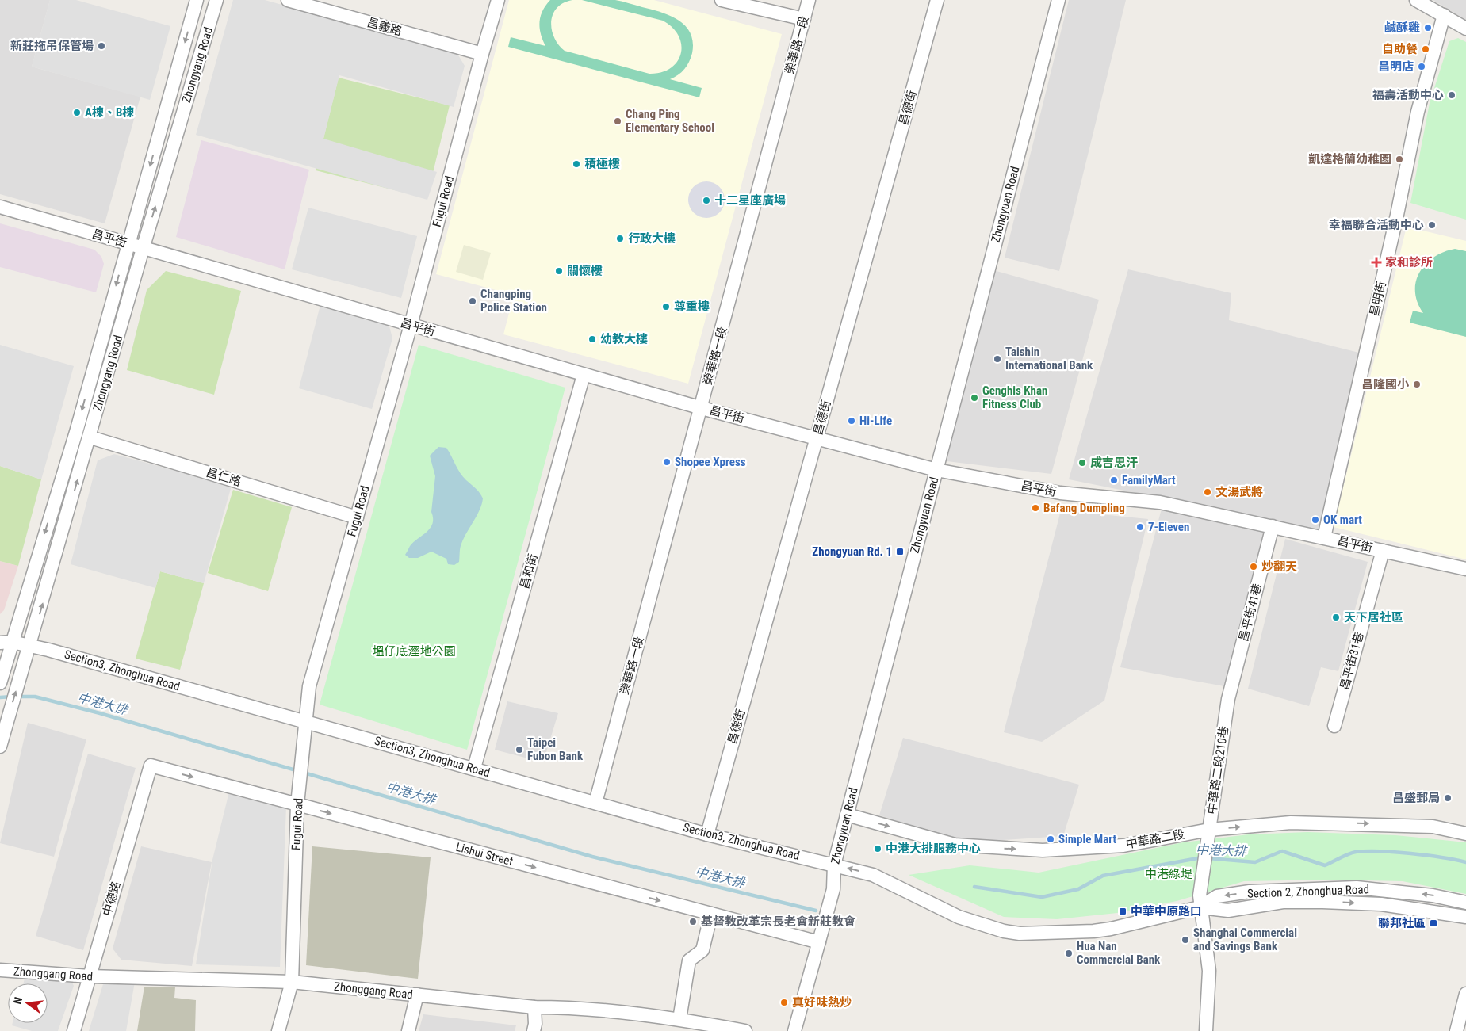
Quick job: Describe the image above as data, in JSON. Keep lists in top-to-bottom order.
{
  "streets": {
    "street": [
      "昌義路",
      "榮華路一段",
      "Zhongyang Road",
      "昌德街",
      "Fugui Road",
      "Zhongyuan Road",
      "昌平街",
      "昌明街",
      "昌仁路",
      "昌和街",
      "昌平街41巷",
      "昌平街31巷",
      "Section3, Zhonghua Road",
      "中華路二段210巷",
      "中華路二段",
      "Lishui Street",
      "Section 2, Zhonghua Road",
      "中德路",
      "Zhonggang Road"
    ]
  },
  "crossings": [
    ["昌義路", "Fugui Road"],
    ["榮華路一段", "昌平街"],
    ["榮華路一段", "Section3, Zhonghua Road"],
    ["Zhongyang Road", "昌平街"],
    ["Zhongyang Road", "昌仁路"],
    ["Zhongyang Road", "Section3, Zhonghua Road"],
    ["昌德街", "昌平街"],
    ["昌德街", "Section3, Zhonghua Road"],
    ["Fugui Road", "昌平街"],
    ["Fugui Road", "昌仁路"],
    ["Fugui Road", "Section3, Zhonghua Road"],
    ["Fugui Road", "Lishui Street"],
    ["Fugui Road", "Zhonggang Road"],
    ["Zhongyuan Road", "昌平街"],
    ["Zhongyuan Road", "Section3, Zhonghua Road"],
    ["Zhongyuan Road", "中華路二段"],
    ["Zhongyuan Road", "Lishui Street"],
    ["Zhongyuan Road", "Section 2, Zhonghua Road"],
    ["昌平街", "昌明街"],
    ["昌平街", "昌和街"],
    ["昌平街", "昌平街41巷"],
    ["昌平街", "昌平街31巷"],
    ["昌和街", "Section3, Zhonghua Road"],
    ["昌平街41巷", "中華路二段210巷"],
    ["Section3, Zhonghua Road", "Section 2, Zhonghua Road"],
    ["中華路二段210巷", "中華路二段"],
    ["中華路二段210巷", "Section 2, Zhonghua Road"],
    ["Lishui Street", "中德路"],
    ["中德路", "Zhonggang Road"]
  ],
  "one_way": ["中華路二段", "Lishui Street"],
  "water": ["中港大排"],
  "parks": ["塭仔底溼地公園", "中港綠堤"],
  "places": {
    "other": [
      "鹹酥雞",
      "新莊拖吊保管場",
      "自助餐",
      "昌明店",
      "福壽活動中心",
      "A棟、B棟",
      "Chang Ping Elementary School",
      "凱達格蘭幼稚園",
      "積極樓",
      "十二星座廣場",
      "幸福聯合活動中心",
      "行政大樓",
      "關懷樓",
      "Changping Police Station",
      "尊重樓",
      "幼教大樓",
      "Taishin International Bank",
      "昌隆國小",
      "Genghis Khan Fitness Club",
      "Hi-Life",
      "Shopee Xpress",
      "成吉思汗",
      "FamilyMart",
      "文湯武將",
      "Bafang Dumpling",
      "OK mart",
      "7-Eleven",
      "炒翻天",
      "天下居社區",
      "Taipei Fubon Bank",
      "昌盛郵局",
      "Simple Mart",
      "中港大排服務中心",
      "基督教改革宗長老會新莊教會",
      "Shanghai Commercial and Savings Bank",
      "Hua Nan Commercial Bank",
      "真好味熱炒"
    ],
    "health": ["家和診所"],
    "transit": ["Zhongyuan Rd. 1", "中華中原路口", "聯邦社區"]
  },
  "north": "left"
}
